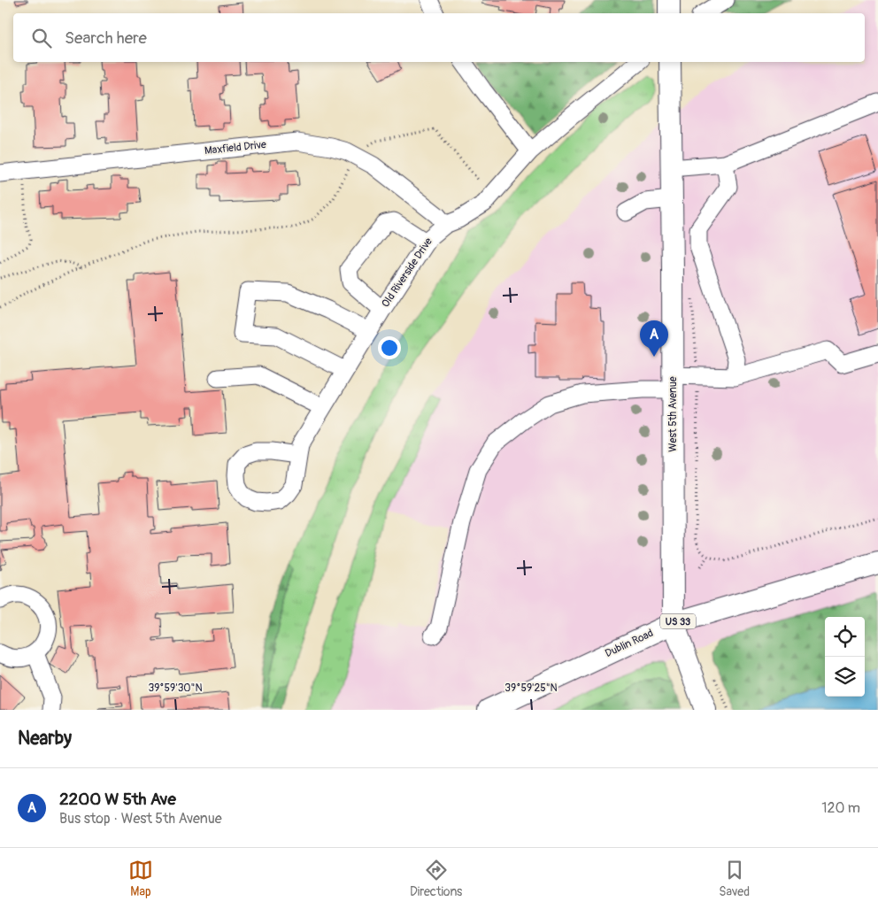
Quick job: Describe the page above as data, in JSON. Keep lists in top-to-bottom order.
{
  "streets": {
    "main road": ["West 5th Avenue", "US 33", "Dublin Road"],
    "street": ["Maxfield Drive", "Old Riverside Drive"]
  },
  "crossings": [
    ["Maxfield Drive", "Old Riverside Drive"],
    ["West 5th Avenue", "Dublin Road"]
  ],
  "page": {
    "search": "Search here",
    "pins": "A",
    "heading": "Nearby",
    "list": [
      {
        "mark": "A",
        "name": "2200 W 5th Ave",
        "note": "Bus stop · West 5th Avenue",
        "value": "120 m"
      }
    ],
    "nav": ["Map", "Directions", "Saved"]
  },
  "coordinates": ["39°59'30\"N", "39°59'25\"N"]
}
